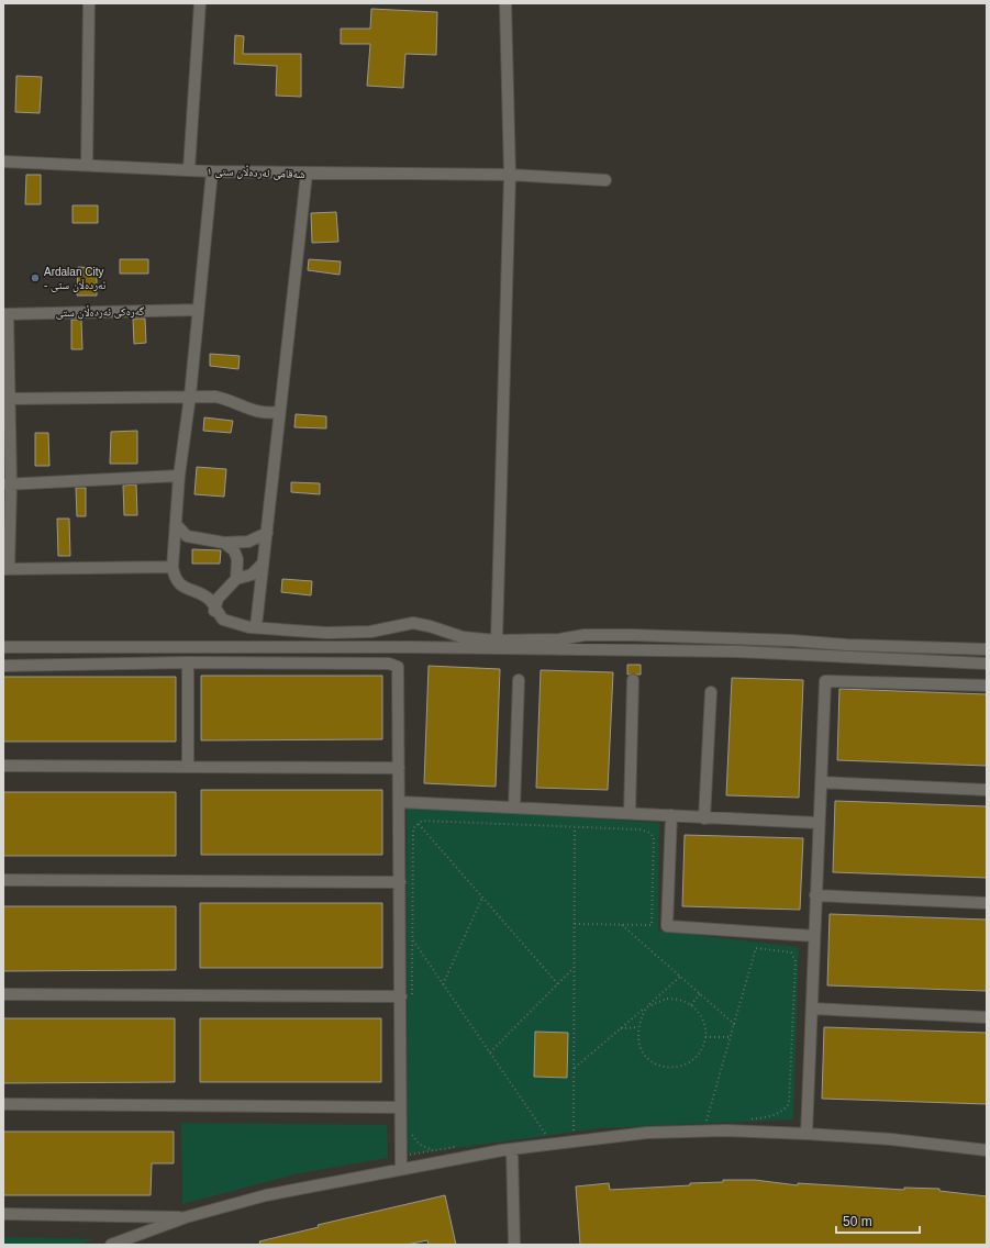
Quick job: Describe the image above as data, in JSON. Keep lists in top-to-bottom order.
{
  "streets": {
    "street": ["شەقامی ئەردەڵان ستی ١", "گەرەکی ئەردەڵان ستی"]
  },
  "places": ["Ardalan City - ئەردەڵان ستی"],
  "scale_bar": "50 m"
}
